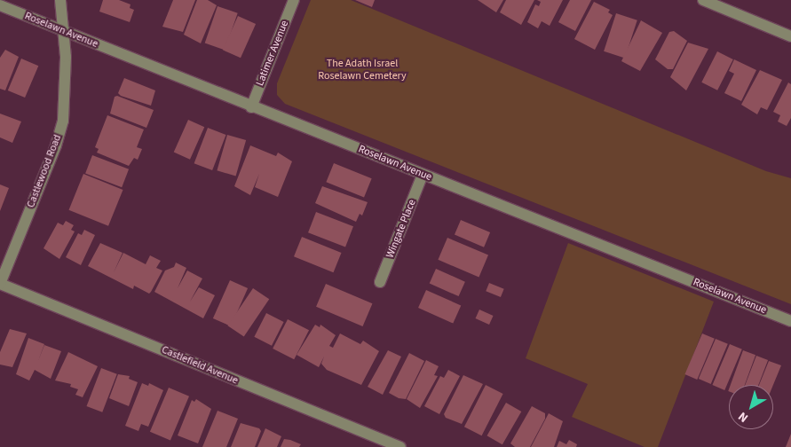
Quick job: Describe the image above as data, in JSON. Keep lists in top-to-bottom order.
{
  "streets": {
    "street": [
      "Roselawn Avenue",
      "Latimer Avenue",
      "Castlewood Road",
      "Wingate Place",
      "Castlefield Avenue"
    ]
  },
  "crossings": [
    ["Roselawn Avenue", "Latimer Avenue"],
    ["Roselawn Avenue", "Castlewood Road"],
    ["Roselawn Avenue", "Wingate Place"],
    ["Castlewood Road", "Castlefield Avenue"]
  ],
  "parks": ["The Adath Israel Roselawn Cemetery"],
  "north": "bottom left"
}
